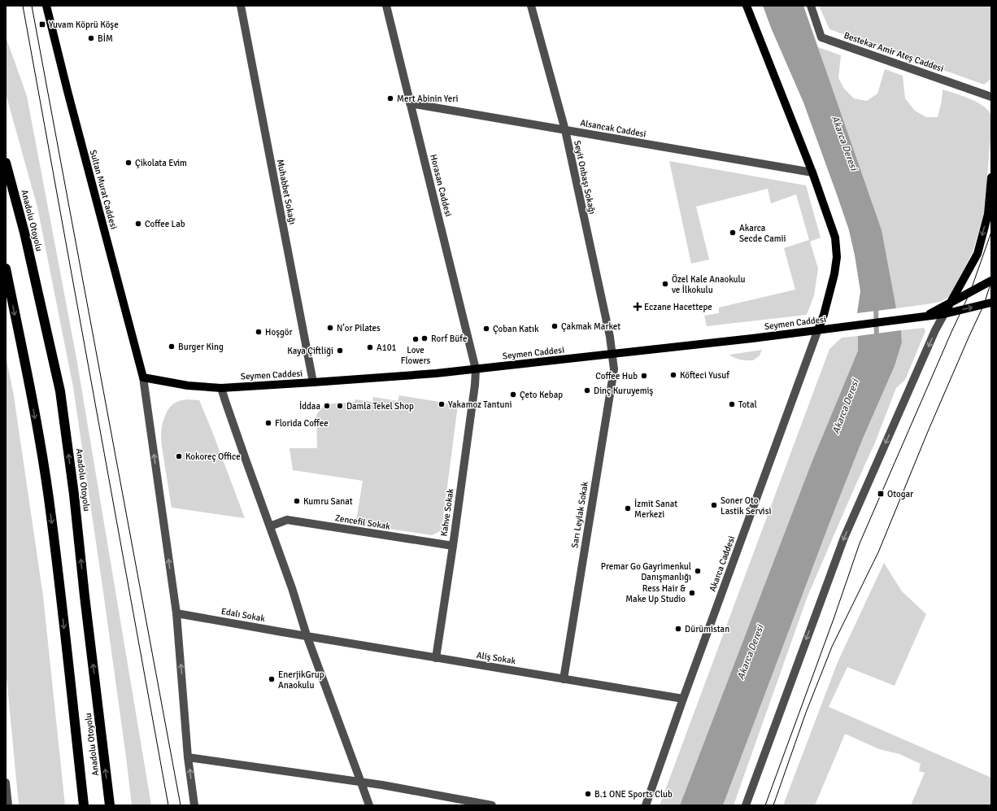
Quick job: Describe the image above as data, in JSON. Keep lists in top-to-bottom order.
{
  "streets": {
    "highway": ["Anadolu Otoyolu"],
    "main road": ["Sultan Murat Caddesi", "Seymen Caddesi"],
    "street": [
      "Bestekar Amir Ateş Caddesi",
      "Alsancak Caddesi",
      "Seyit Onbaşı Sokağı",
      "Horasan Caddesi",
      "Muhabbet Sokağı",
      "Kahve Sokak",
      "Sarı Leylak Sokak",
      "Zencefil Sokak",
      "Akarca Caddesi",
      "Edalı Sokak",
      "Aliş Sokak"
    ]
  },
  "crossings": [
    ["Alsancak Caddesi", "Seyit Onbaşı Sokağı"],
    ["Alsancak Caddesi", "Horasan Caddesi"],
    ["Seyit Onbaşı Sokağı", "Seymen Caddesi"],
    ["Seyit Onbaşı Sokağı", "Sarı Leylak Sokak"],
    ["Horasan Caddesi", "Seymen Caddesi"],
    ["Horasan Caddesi", "Kahve Sokak"],
    ["Sultan Murat Caddesi", "Seymen Caddesi"],
    ["Muhabbet Sokağı", "Seymen Caddesi"],
    ["Seymen Caddesi", "Kahve Sokak"],
    ["Seymen Caddesi", "Sarı Leylak Sokak"],
    ["Seymen Caddesi", "Akarca Caddesi"],
    ["Kahve Sokak", "Zencefil Sokak"],
    ["Kahve Sokak", "Aliş Sokak"],
    ["Sarı Leylak Sokak", "Aliş Sokak"],
    ["Akarca Caddesi", "Aliş Sokak"],
    ["Edalı Sokak", "Aliş Sokak"]
  ],
  "water": ["Akarca Deresi"],
  "places": {
    "transit": ["Yuvam Köprü Köşe", "Otogar"],
    "other": [
      "BİM",
      "Mert Abinin Yeri",
      "Çikolata Evim",
      "Coffee Lab",
      "Akarca Secde Camii",
      "Özel Kale Anaokulu ve İlkokulu",
      "Çakmak Market",
      "N'or Pilates",
      "Çoban Katık",
      "Hoşgör",
      "Rorf Büfe",
      "Love Flowers",
      "Burger King",
      "A101",
      "Kaya Çiftliği",
      "Köfteci Yusuf",
      "Coffee Hub",
      "Dinç Kuruyemiş",
      "Çeto Kebap",
      "Yakamoz Tantuni",
      "Total",
      "İddaa",
      "Damla Tekel Shop",
      "Florida Coffee",
      "Kokoreç Office",
      "Kumru Sanat",
      "Soner Oto Lastik Servisi",
      "İzmit Sanat Merkezi",
      "Premar Go Gayrimenkul Danışmanlığı",
      "Ress Hair & Make Up Studio",
      "Dürümistan",
      "EnerjikGrup Anaokulu",
      "B.1 ONE Sports Club"
    ],
    "health": ["Eczane Hacettepe"]
  }
}
